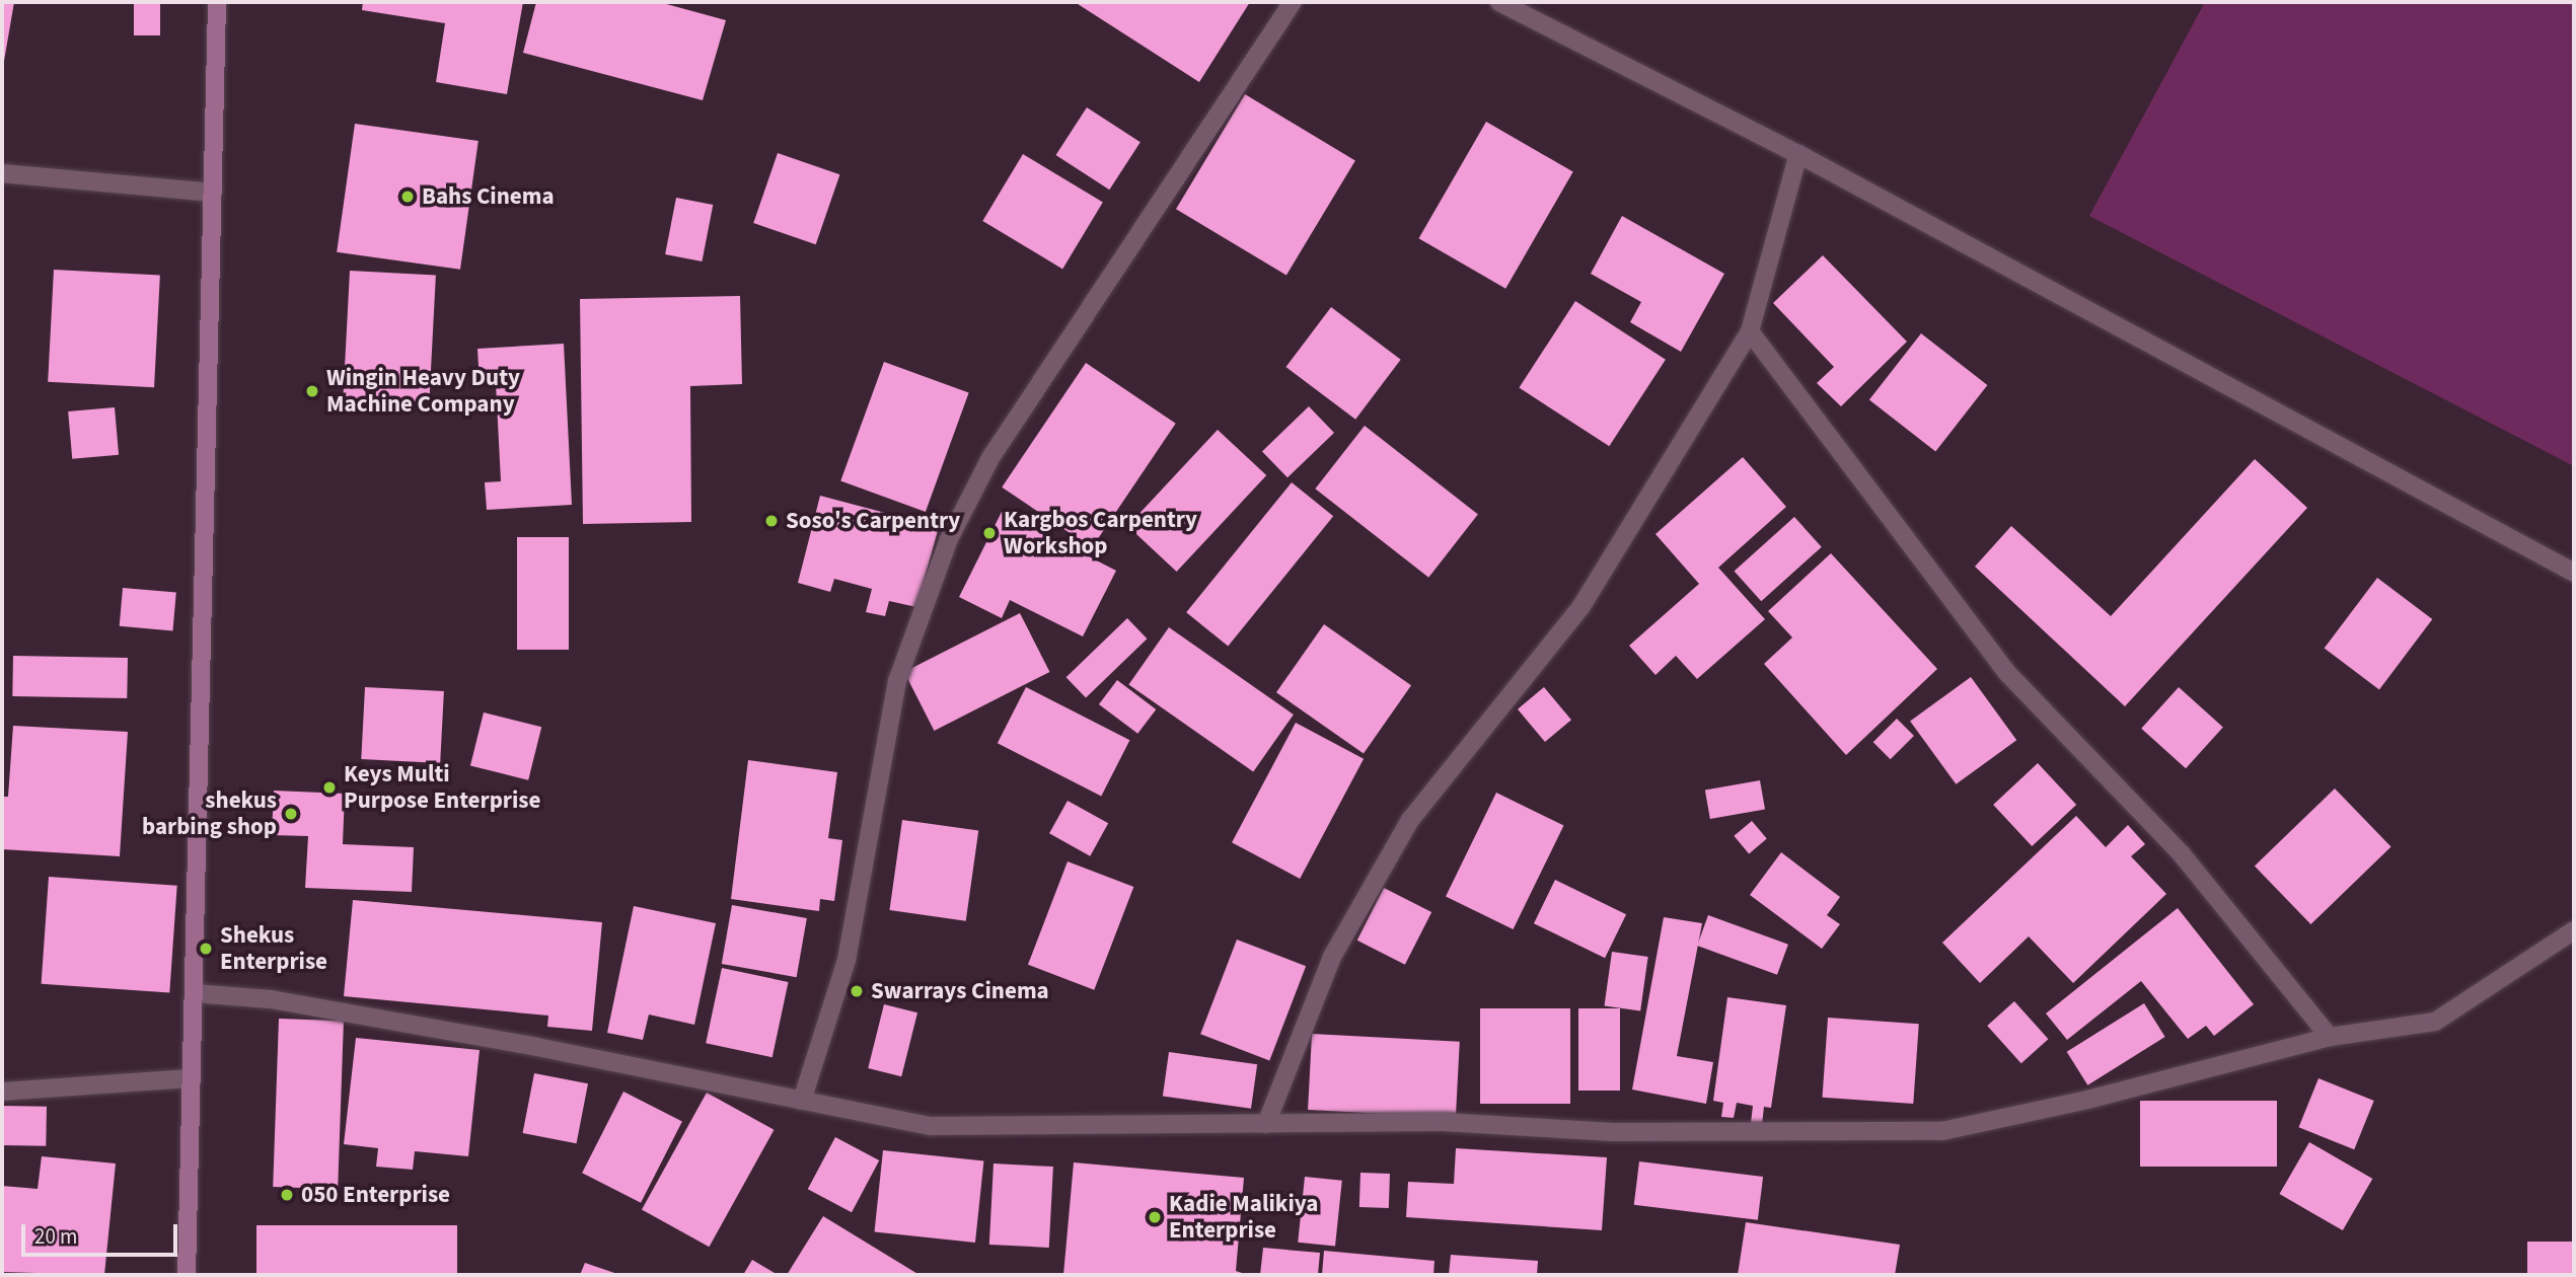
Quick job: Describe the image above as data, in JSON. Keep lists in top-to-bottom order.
{
  "places": [
    "Bahs Cinema",
    "Wingin Heavy Duty Machine Company",
    "Soso's Carpentry",
    "Kargbos Carpentry Workshop",
    "Keys Multi Purpose Enterprise",
    "shekus barbing shop",
    "Shekus Enterprise",
    "Swarrays Cinema",
    "050 Enterprise",
    "Kadie Malikiya Enterprise"
  ],
  "scale_bar": "20 m"
}
